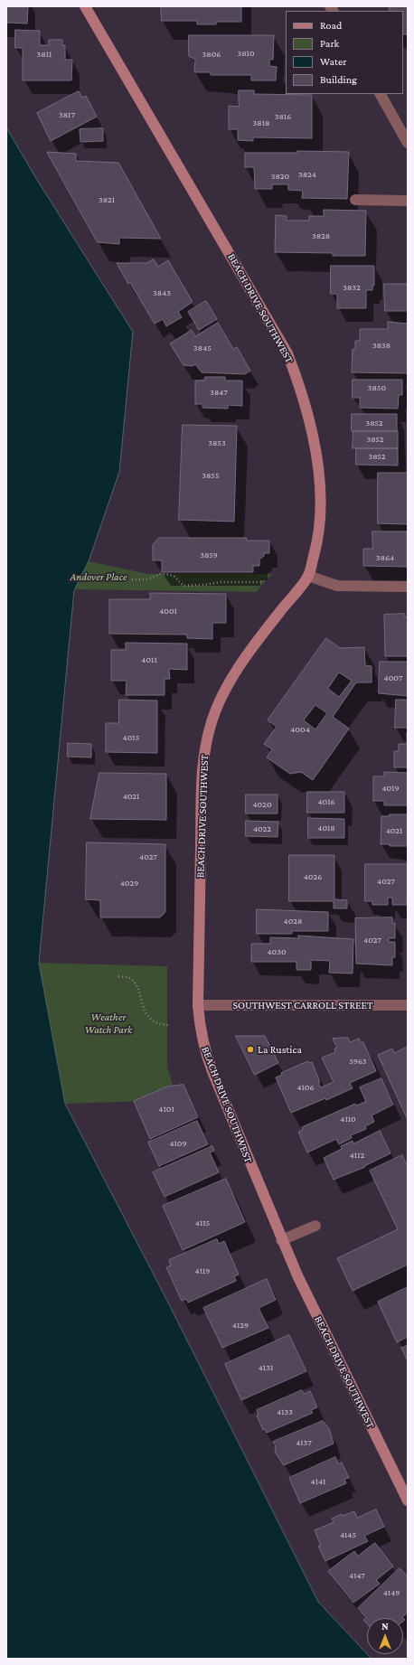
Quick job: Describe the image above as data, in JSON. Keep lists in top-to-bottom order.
{
  "streets": {
    "main road": ["BEACH DRIVE SOUTHWEST"],
    "street": ["SOUTHWEST CARROLL STREET"]
  },
  "crossings": [
    ["BEACH DRIVE SOUTHWEST", "SOUTHWEST CARROLL STREET"]
  ],
  "parks": ["Andover Place", "Weather Watch Park"],
  "places": ["La Rustica"],
  "house_numbers": [
    "3810",
    "3811",
    "3806",
    "3817",
    "3816",
    "3818",
    "3824",
    "3820",
    "3821",
    "3828",
    "3832",
    "3843",
    "3838",
    "3845",
    "3850",
    "3847",
    "3852",
    "3852",
    "3853",
    "3852",
    "3855",
    "3859",
    "3864",
    "4001",
    "4011",
    "4007",
    "4004",
    "4015",
    "4019",
    "4021",
    "4016",
    "4020",
    "4018",
    "4022",
    "4021",
    "4027",
    "4026",
    "4027",
    "4029",
    "4028",
    "4027",
    "4030",
    "5963",
    "4106",
    "4101",
    "4110",
    "4109",
    "4112",
    "4115",
    "4119",
    "4129",
    "4131",
    "4133",
    "4137",
    "4141",
    "4145",
    "4147",
    "4149"
  ],
  "legend": [
    "Road",
    "Park",
    "Water",
    "Building"
  ],
  "north": "top"
}
